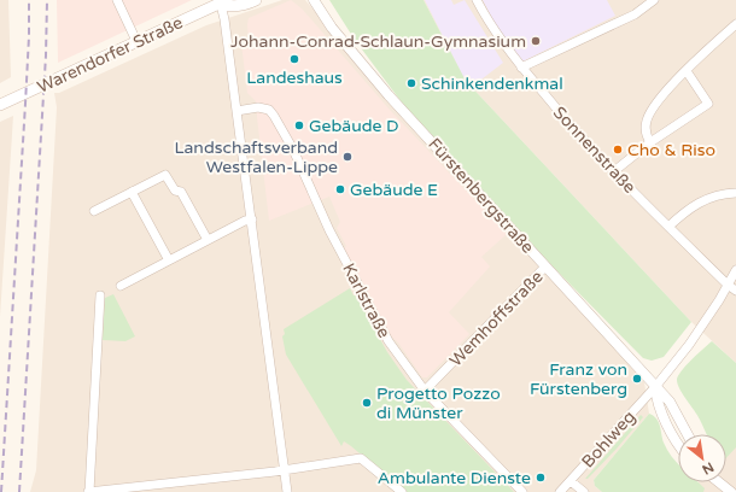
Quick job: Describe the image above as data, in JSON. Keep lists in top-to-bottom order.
{
  "streets": {
    "main road": ["Warendorfer Straße"],
    "street": [
      "Sonnenstraße",
      "Fürstenbergstraße",
      "Karlstraße",
      "Wemhoffstraße",
      "Bohlweg"
    ]
  },
  "crossings": [
    ["Sonnenstraße", "Bohlweg"],
    ["Fürstenbergstraße", "Wemhoffstraße"],
    ["Fürstenbergstraße", "Bohlweg"],
    ["Karlstraße", "Wemhoffstraße"]
  ],
  "places": [
    "Johann-Conrad-Schlaun-Gymnasium",
    "Landeshaus",
    "Schinkendenkmal",
    "Gebäude D",
    "Cho & Riso",
    "Landschaftsverband Westfalen-Lippe",
    "Gebäude E",
    "Franz von Fürstenberg",
    "Progetto Pozzo di Münster",
    "Ambulante Dienste"
  ],
  "north": "bottom right"
}
